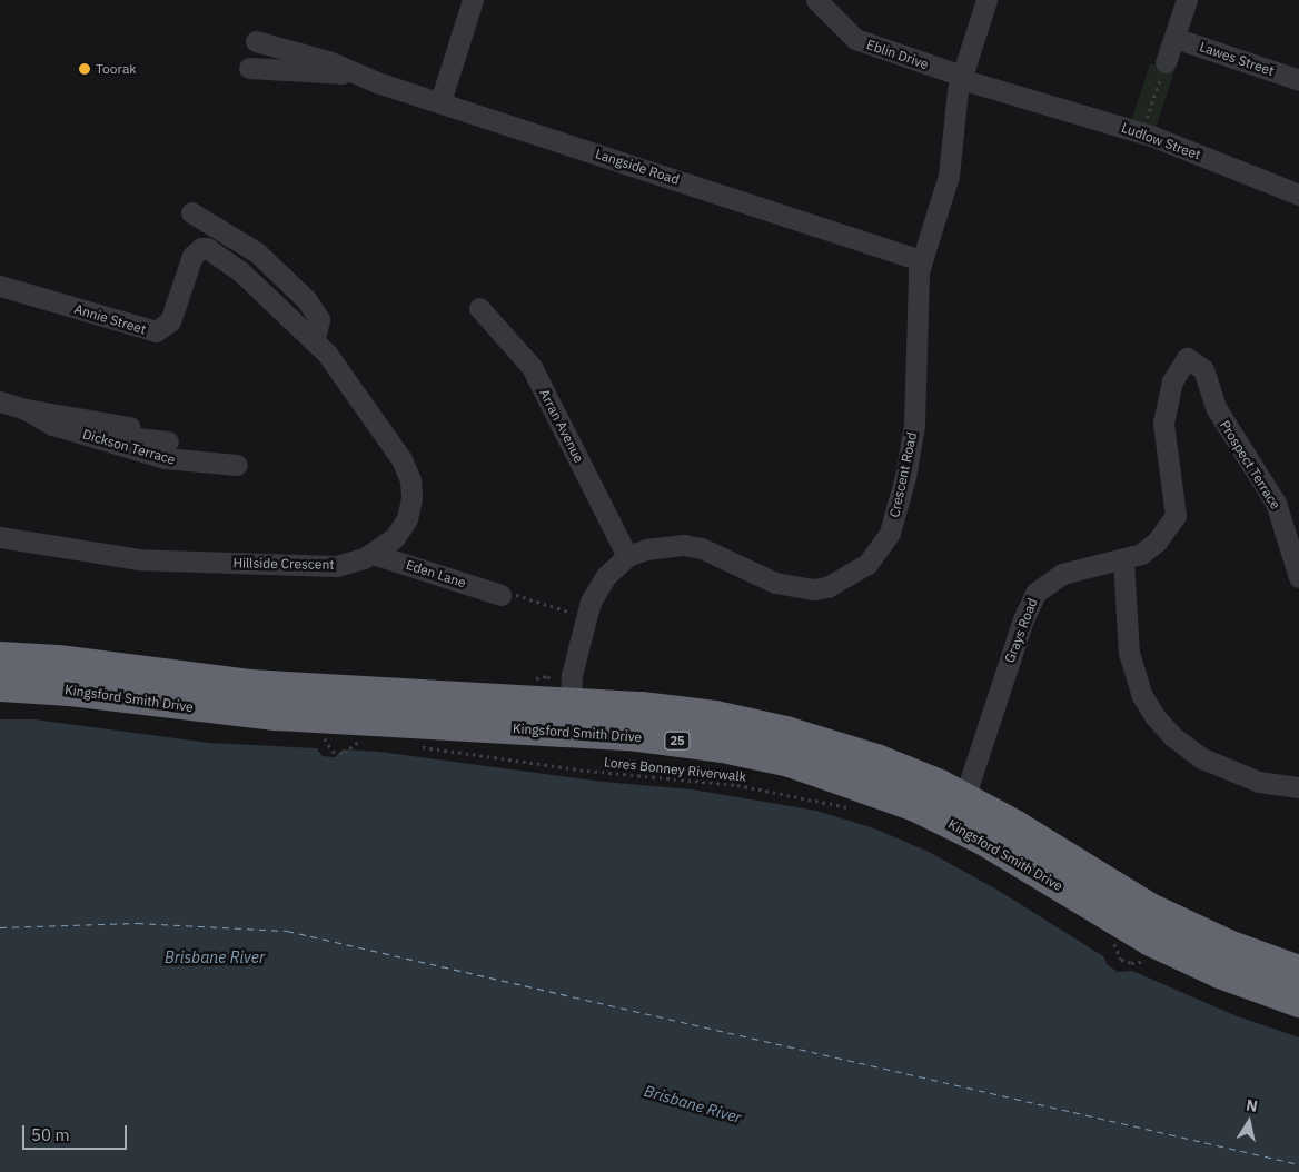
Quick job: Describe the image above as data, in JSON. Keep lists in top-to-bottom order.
{
  "streets": {
    "highway": ["Kingsford Smith Drive", "25"],
    "street": [
      "Eblin Drive",
      "Lawes Street",
      "Ludlow Street",
      "Langside Road",
      "Annie Street",
      "Arran Avenue",
      "Dickson Terrace",
      "Prospect Terrace",
      "Crescent Road",
      "Hillside Crescent",
      "Eden Lane",
      "Grays Road"
    ],
    "path": ["Lores Bonney Riverwalk"]
  },
  "crossings": [
    ["Eblin Drive", "Ludlow Street"],
    ["Eblin Drive", "Crescent Road"],
    ["Ludlow Street", "Crescent Road"],
    ["Langside Road", "Crescent Road"],
    ["Annie Street", "Hillside Crescent"],
    ["Arran Avenue", "Crescent Road"],
    ["Prospect Terrace", "Grays Road"],
    ["Crescent Road", "Kingsford Smith Drive"],
    ["Hillside Crescent", "Eden Lane"],
    ["Grays Road", "Kingsford Smith Drive"]
  ],
  "water": ["Brisbane River"],
  "places": ["Toorak"],
  "scale_bar": "50 m",
  "north": "top"
}
